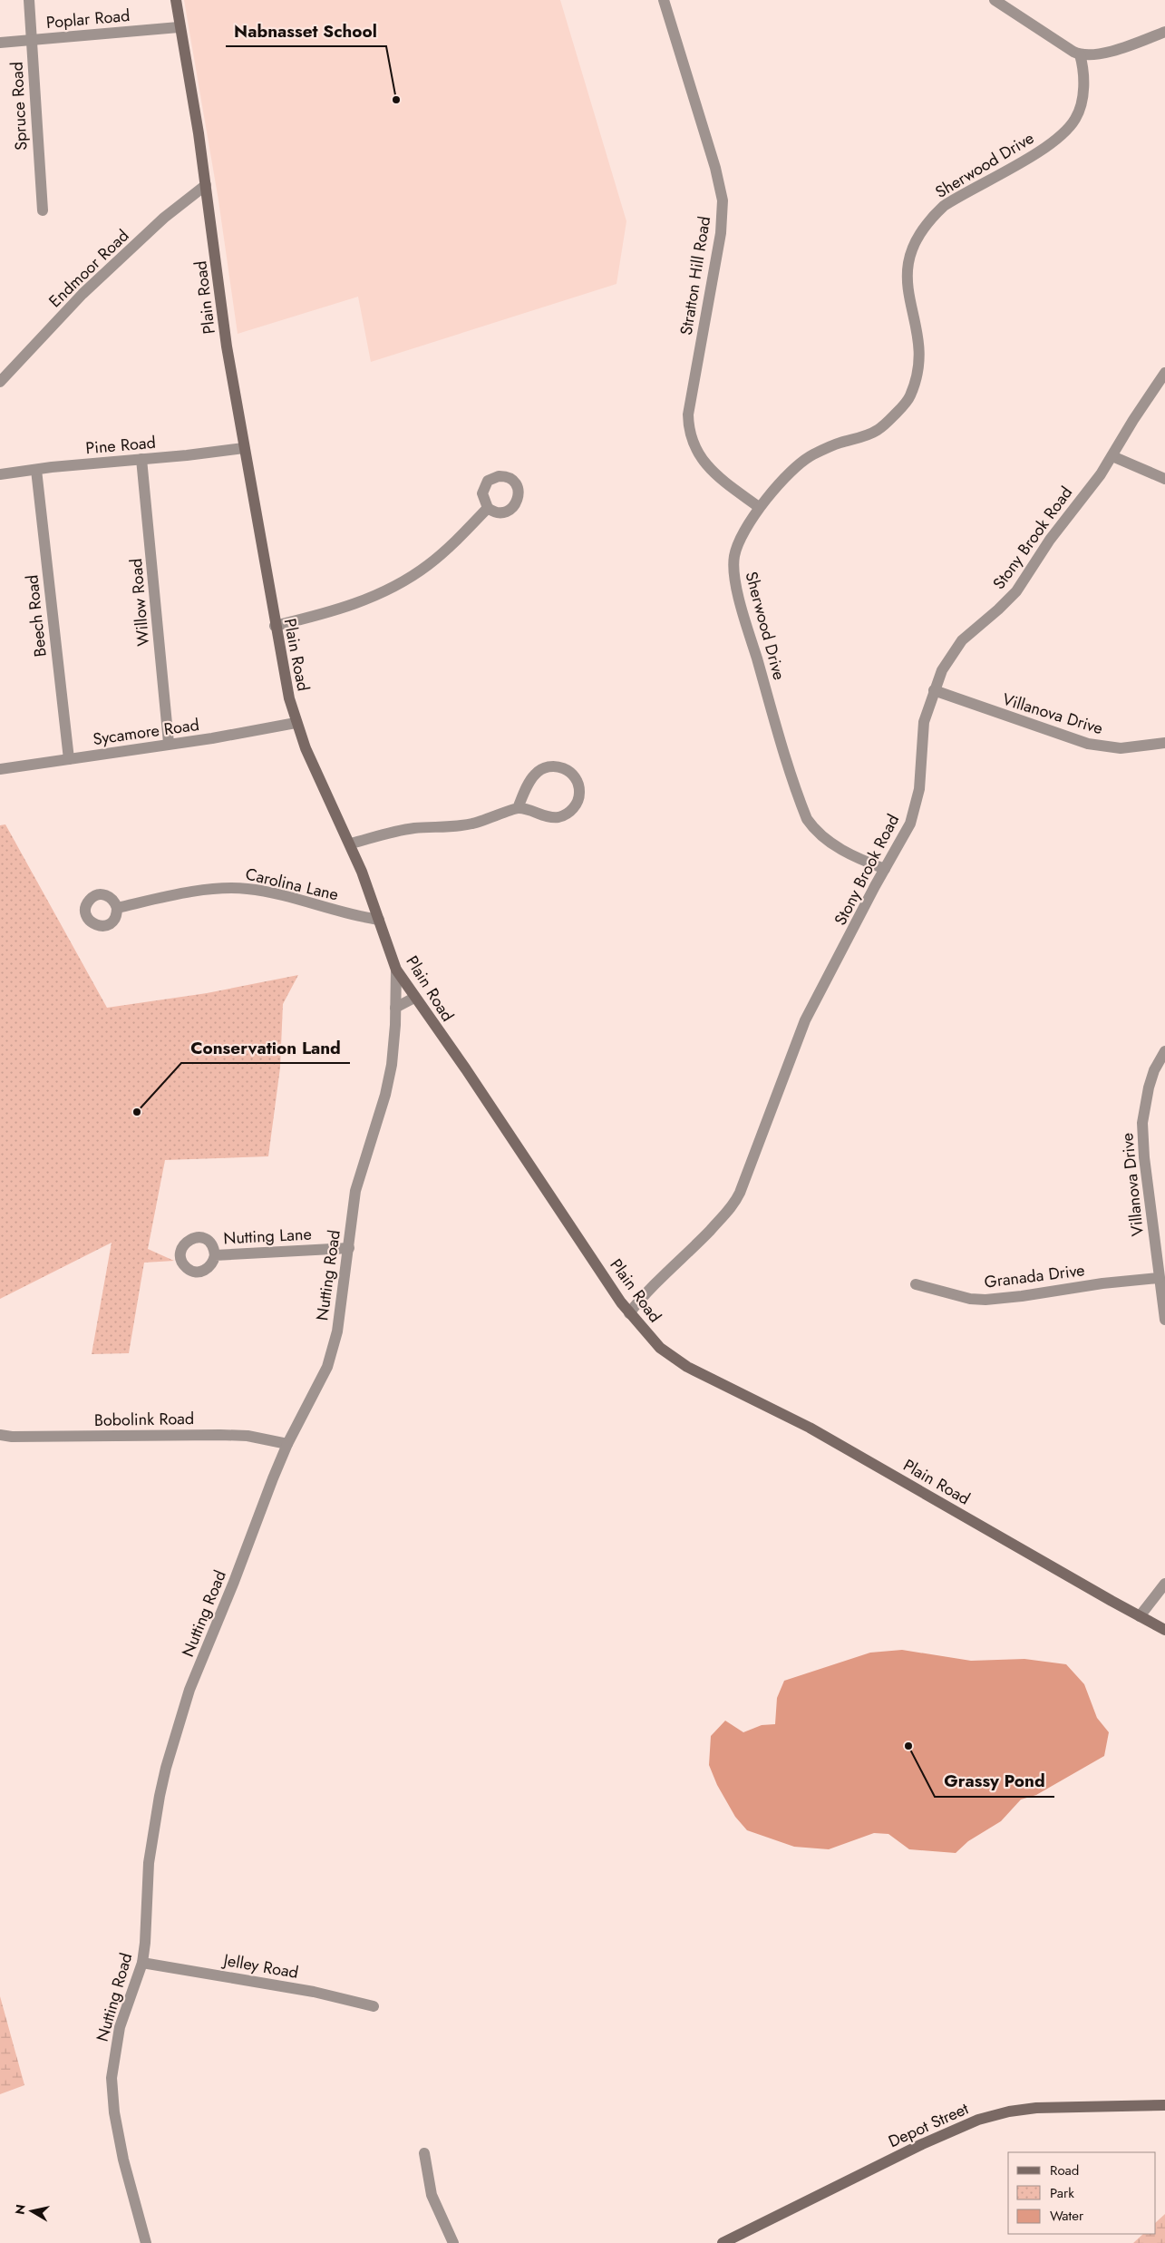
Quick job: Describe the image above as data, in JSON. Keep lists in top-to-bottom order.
{
  "streets": {
    "main road": ["Plain Road", "Depot Street"],
    "street": [
      "Poplar Road",
      "Spruce Road",
      "Sherwood Drive",
      "Endmoor Road",
      "Stratton Hill Road",
      "Pine Road",
      "Stony Brook Road",
      "Willow Road",
      "Beech Road",
      "Villanova Drive",
      "Sycamore Road",
      "Carolina Lane",
      "Nutting Lane",
      "Nutting Road",
      "Granada Drive",
      "Bobolink Road",
      "Jelley Road"
    ]
  },
  "crossings": [
    ["Poplar Road", "Spruce Road"],
    ["Poplar Road", "Plain Road"],
    ["Sherwood Drive", "Stratton Hill Road"],
    ["Sherwood Drive", "Stony Brook Road"],
    ["Endmoor Road", "Plain Road"],
    ["Plain Road", "Pine Road"],
    ["Plain Road", "Stony Brook Road"],
    ["Plain Road", "Sycamore Road"],
    ["Plain Road", "Carolina Lane"],
    ["Plain Road", "Nutting Road"],
    ["Pine Road", "Willow Road"],
    ["Pine Road", "Beech Road"],
    ["Stony Brook Road", "Villanova Drive"],
    ["Willow Road", "Sycamore Road"],
    ["Beech Road", "Sycamore Road"],
    ["Villanova Drive", "Granada Drive"],
    ["Nutting Lane", "Nutting Road"],
    ["Nutting Road", "Bobolink Road"],
    ["Nutting Road", "Jelley Road"]
  ],
  "places": ["Nabnasset School", "Conservation Land", "Grassy Pond"],
  "legend": ["Road", "Park", "Water"],
  "north": "left"
}
